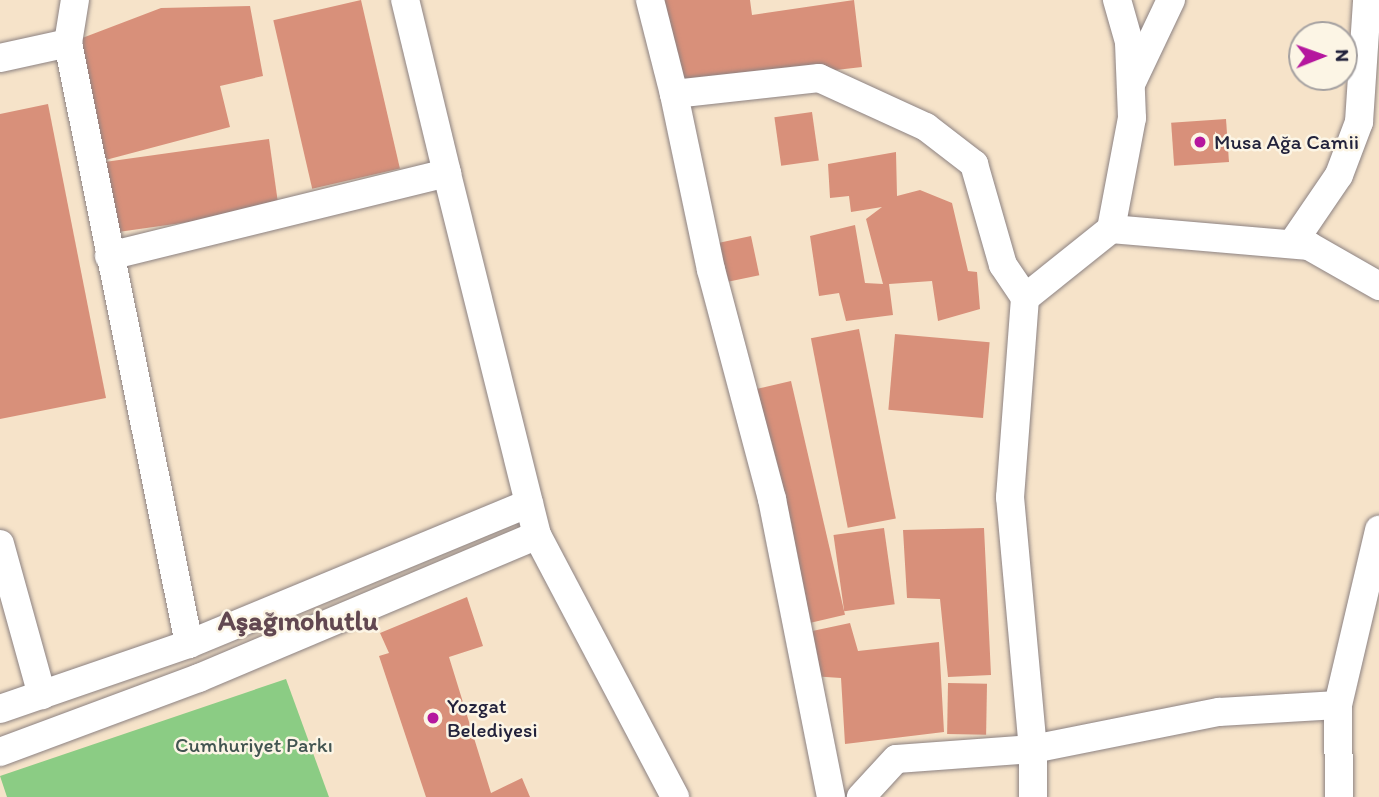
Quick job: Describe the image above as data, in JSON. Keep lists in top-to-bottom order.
{
  "districts": ["Aşağınohutlu"],
  "parks": ["Cumhuriyet Parkı"],
  "places": ["Musa Ağa Camii", "Yozgat Belediyesi"],
  "north": "right"
}
